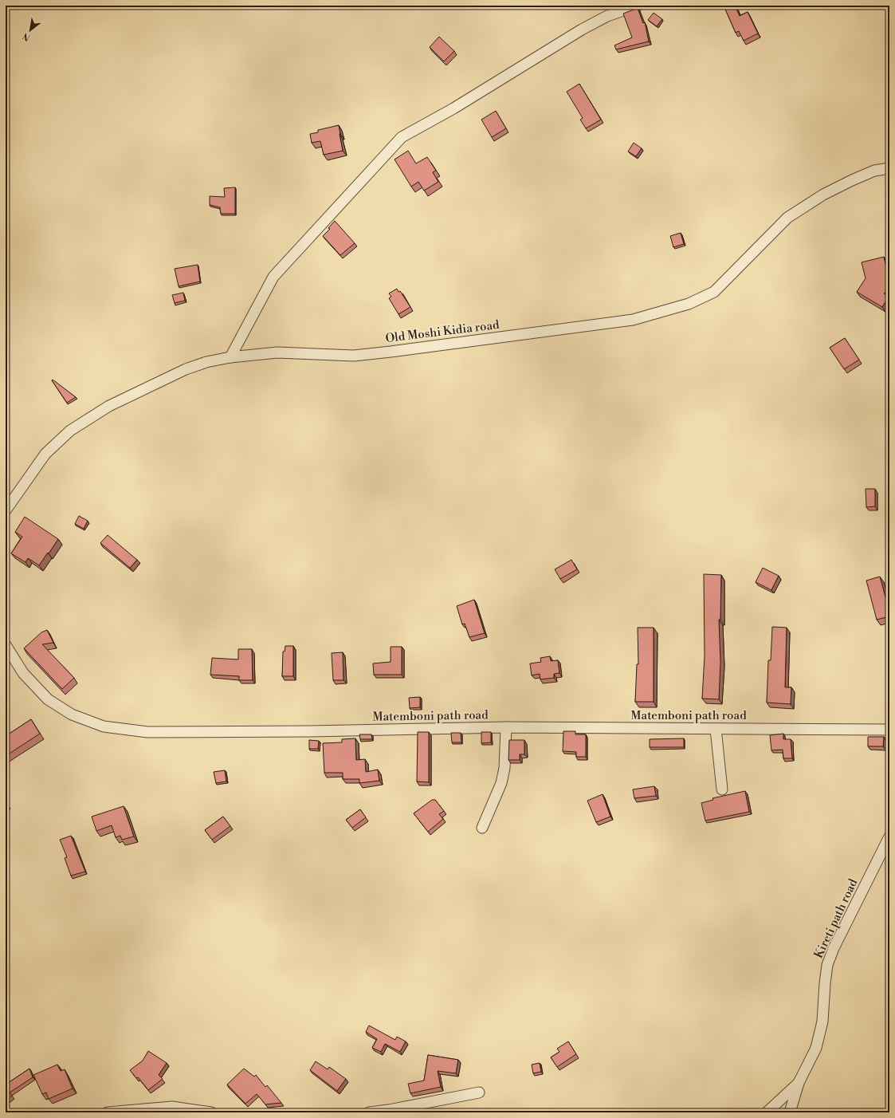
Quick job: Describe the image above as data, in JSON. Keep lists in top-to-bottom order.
{
  "streets": {
    "street": ["Old Moshi Kidia road", "Matemboni path road", "Kireti path road"]
  },
  "north": "bottom left"
}
